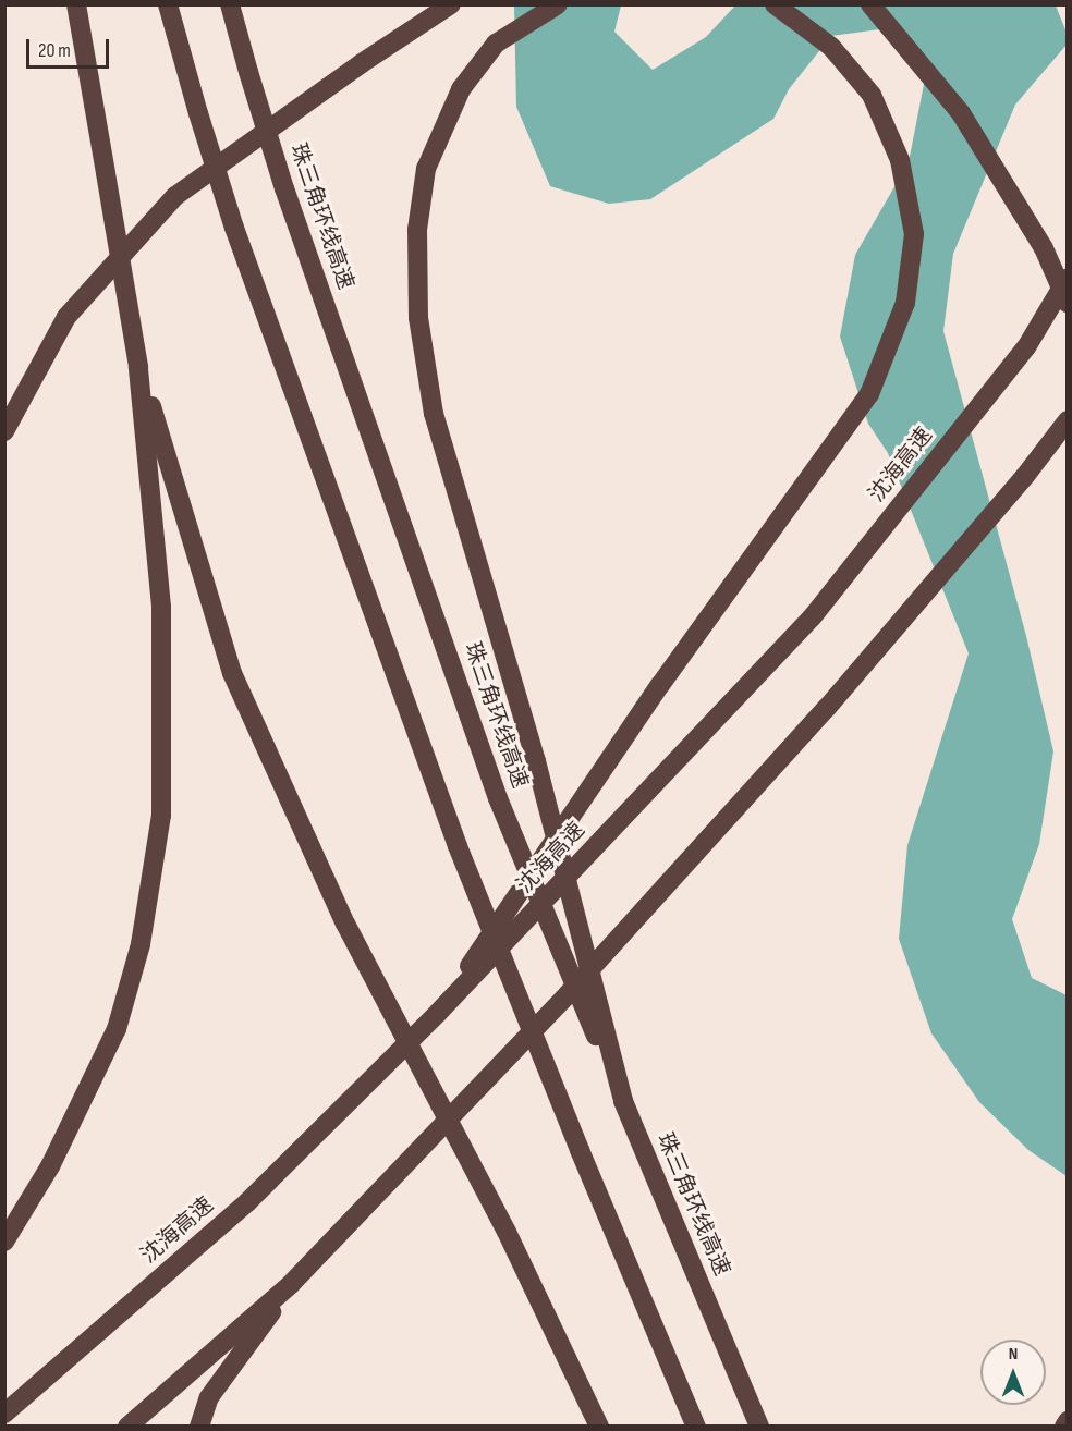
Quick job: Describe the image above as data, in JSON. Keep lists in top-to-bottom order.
{
  "streets": {
    "highway": ["珠三角环线高速", "沈海高速"]
  },
  "scale_bar": "20 m",
  "north": "top"
}
